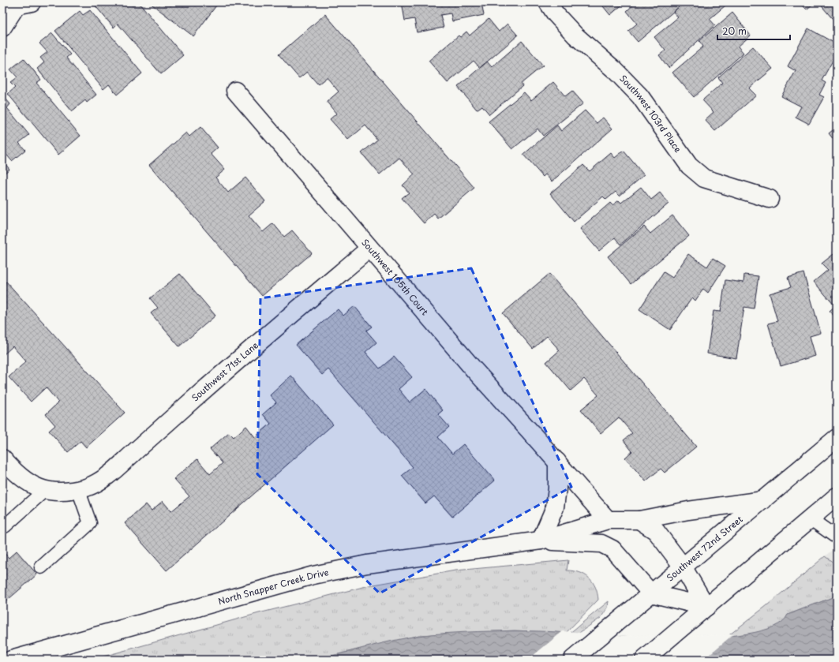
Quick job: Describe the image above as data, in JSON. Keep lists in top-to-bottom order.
{
  "streets": {
    "street": [
      "Southwest 103rd Place",
      "Southwest 105th Court",
      "Southwest 71st Lane",
      "Southwest 72nd Street",
      "North Snapper Creek Drive"
    ]
  },
  "crossings": [
    ["Southwest 105th Court", "Southwest 71st Lane"],
    ["Southwest 105th Court", "North Snapper Creek Drive"],
    ["Southwest 72nd Street", "North Snapper Creek Drive"]
  ],
  "scale_bar": "20 m"
}
